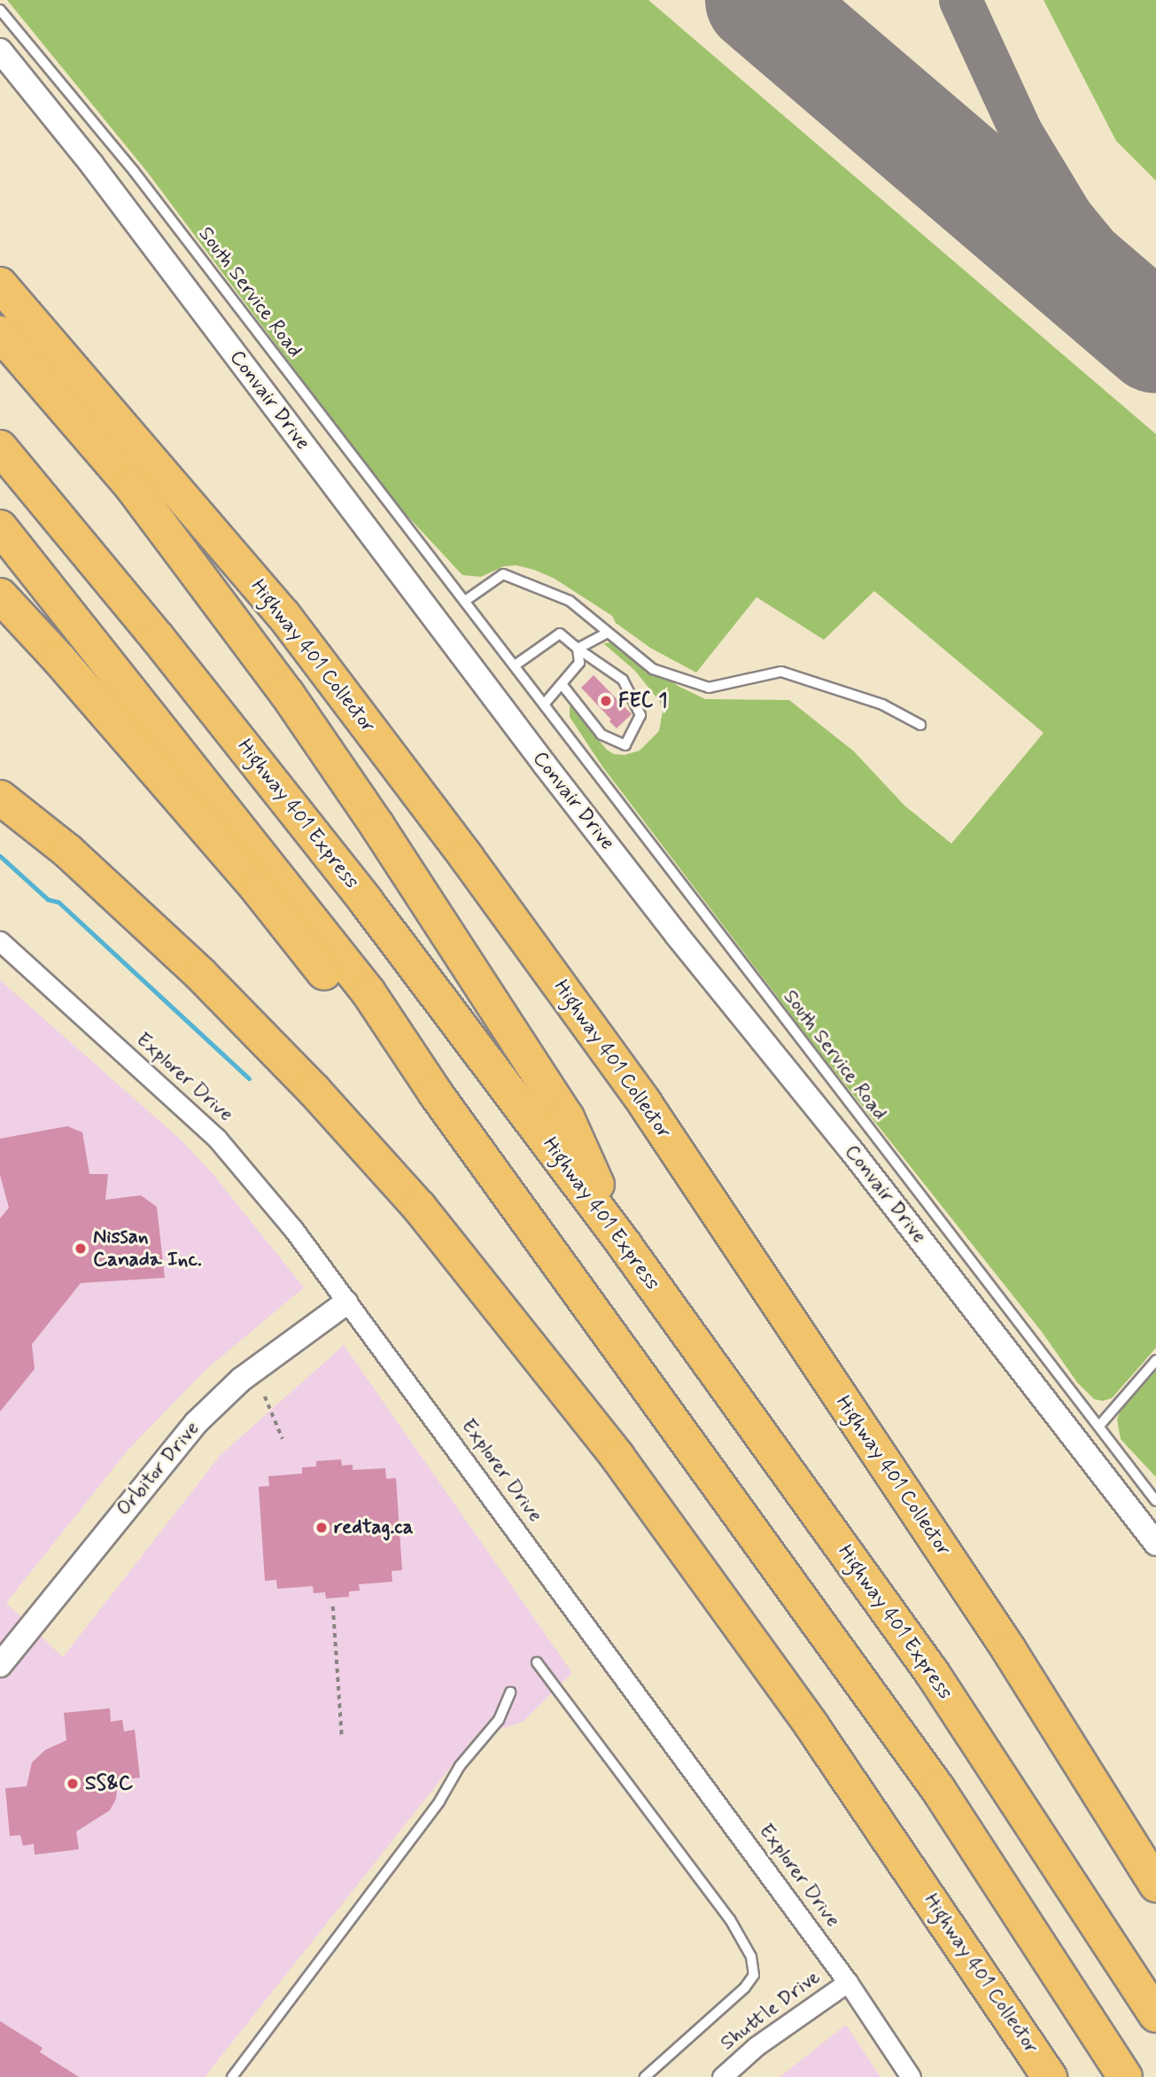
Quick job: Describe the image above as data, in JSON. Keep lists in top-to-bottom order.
{
  "streets": {
    "highway": ["Highway 401 Collector", "Highway 401 Express"],
    "street": [
      "Convair Drive",
      "Explorer Drive",
      "Orbitor Drive",
      "Shuttle Drive"
    ],
    "lane": ["South Service Road"]
  },
  "crossings": [
    ["Explorer Drive", "Orbitor Drive"],
    ["Explorer Drive", "Shuttle Drive"]
  ],
  "places": [
    "FEC 1",
    "Nissan Canada Inc.",
    "redtag.ca",
    "SS&C"
  ]
}
